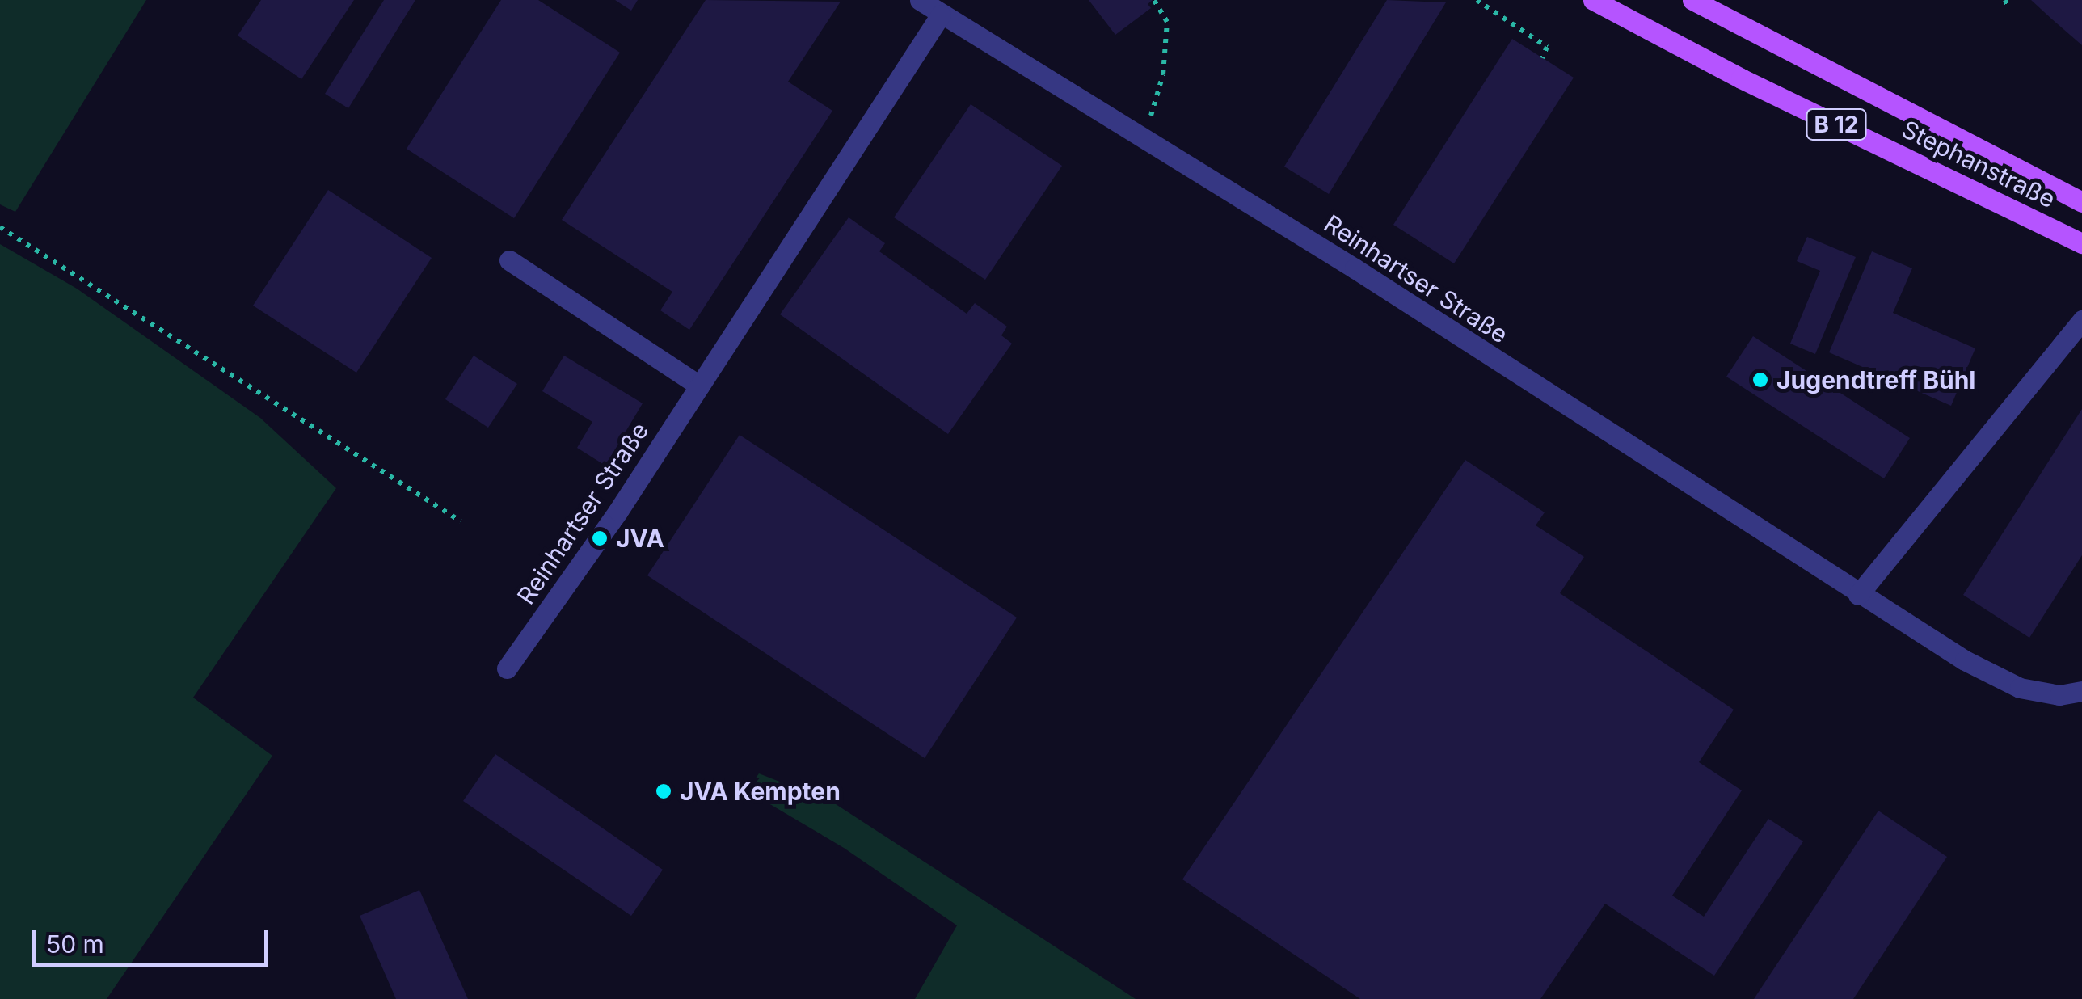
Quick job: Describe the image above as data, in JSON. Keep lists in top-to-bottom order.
{
  "streets": {
    "main road": ["B 12", "Stephanstraße"],
    "street": ["Reinhartser Straße"]
  },
  "places": ["Jugendtreff Bühl", "JVA", "JVA Kempten"],
  "scale_bar": "50 m"
}
